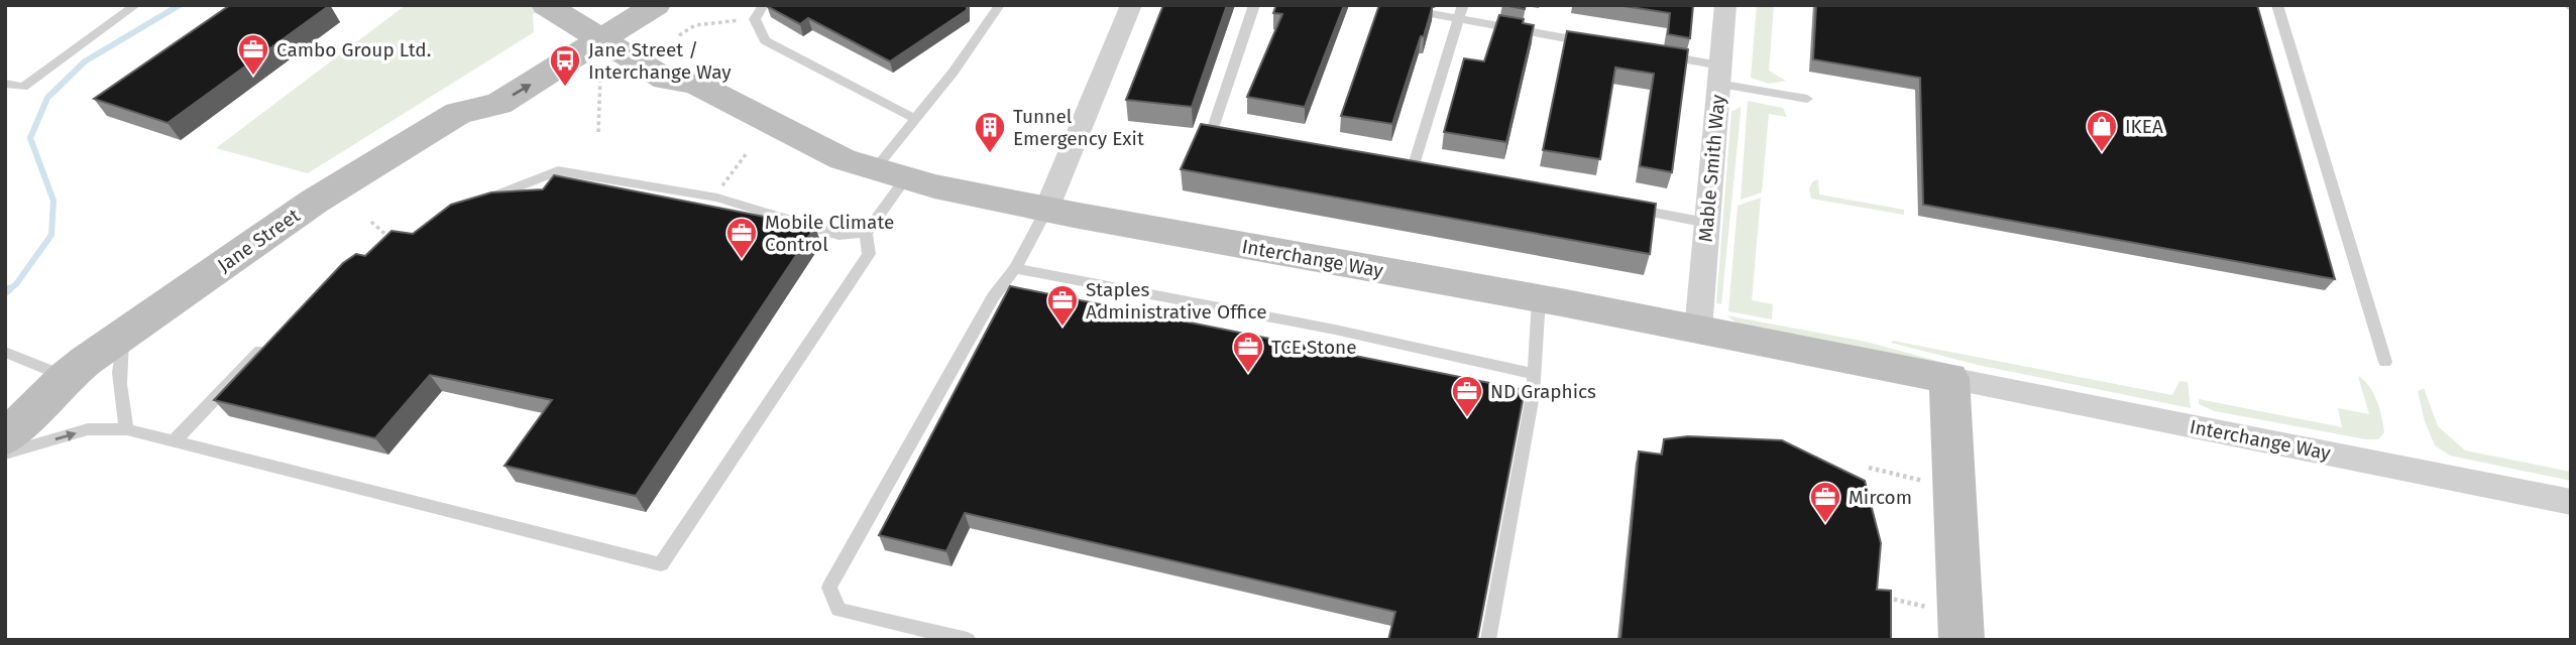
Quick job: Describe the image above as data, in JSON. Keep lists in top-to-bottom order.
{
  "streets": {
    "street": ["Mable Smith Way", "Jane Street", "Interchange Way"]
  },
  "crossings": [
    ["Mable Smith Way", "Interchange Way"],
    ["Jane Street", "Interchange Way"]
  ],
  "places": {
    "office": [
      "Cambo Group Ltd.",
      "Mobile Climate Control",
      "Staples Administrative Office",
      "TCE Stone",
      "ND Graphics",
      "Mircom"
    ],
    "bus stop": ["Jane Street / Interchange Way"],
    "shop": ["IKEA"],
    "building": ["Tunnel Emergency Exit"]
  }
}
